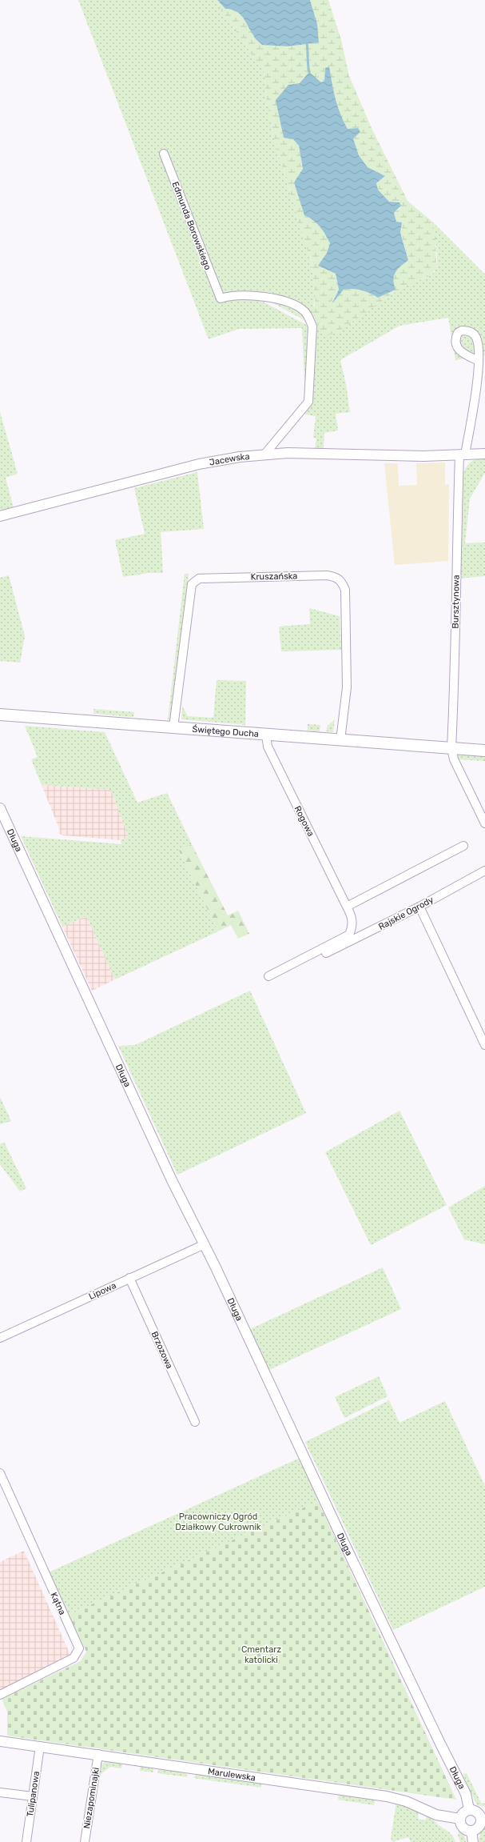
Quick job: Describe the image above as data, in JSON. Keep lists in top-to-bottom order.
{
  "streets": {
    "main road": ["Świętego Ducha"],
    "street": [
      "Edmunda Borowskiego",
      "Jacewska",
      "Kruszańska",
      "Bursztynowa",
      "Rogowa",
      "Długa",
      "Rajskie Ogrody",
      "Lipowa",
      "Brzozowa",
      "Kątna",
      "Marulewska",
      "Tulipanowa",
      "Niezapominajki"
    ]
  },
  "crossings": [
    ["Edmunda Borowskiego", "Jacewska"],
    ["Jacewska", "Bursztynowa"],
    ["Kruszańska", "Świętego Ducha"],
    ["Bursztynowa", "Świętego Ducha"],
    ["Świętego Ducha", "Rogowa"],
    ["Długa", "Lipowa"],
    ["Długa", "Marulewska"],
    ["Lipowa", "Brzozowa"],
    ["Marulewska", "Tulipanowa"],
    ["Marulewska", "Niezapominajki"]
  ],
  "parks": ["Pracowniczy Ogród Działkowy Cukrownik", "Cmentarz katolicki"]
}
